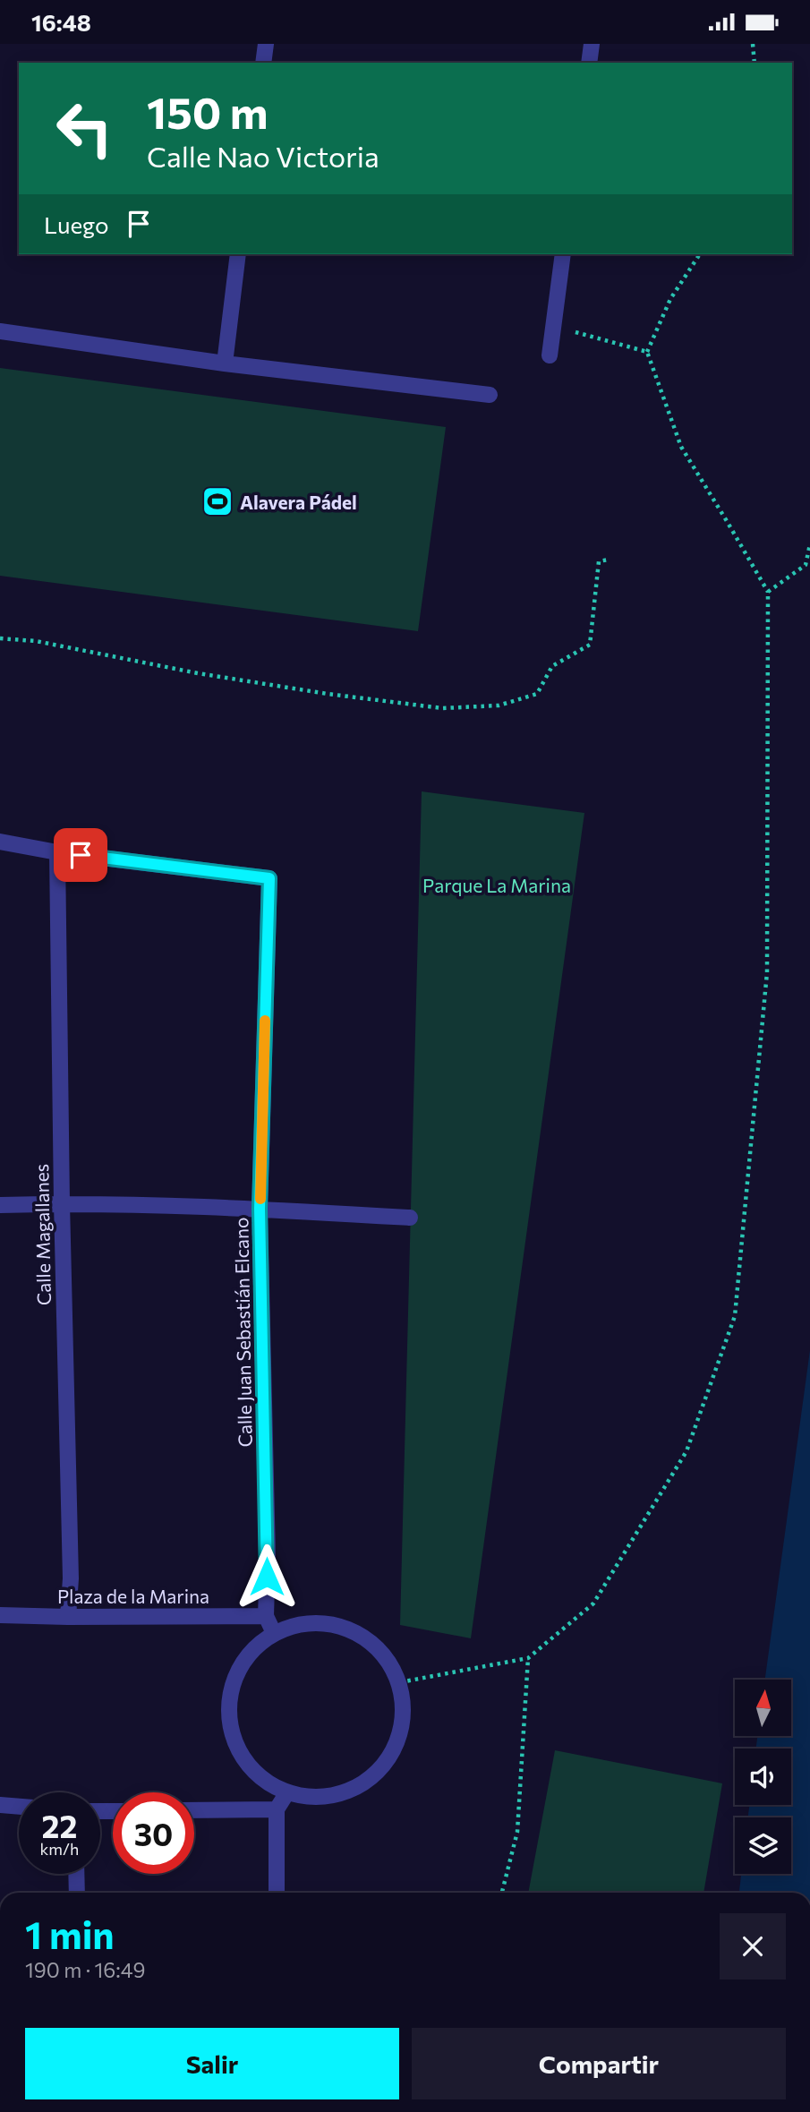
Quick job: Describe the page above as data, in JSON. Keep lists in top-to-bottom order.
{
  "streets": {
    "street": ["Calle Magallanes", "Calle Juan Sebastián Elcano", "Plaza de la Marina"]
  },
  "crossings": [
    ["Calle Magallanes", "Calle Juan Sebastián Elcano"],
    ["Calle Magallanes", "Plaza de la Marina"],
    ["Calle Juan Sebastián Elcano", "Plaza de la Marina"]
  ],
  "parks": ["Parque La Marina"],
  "places": {
    "sports": ["Alavera Pádel"]
  },
  "north": "top",
  "page": {
    "status": "16:48",
    "turn": ["150 m", "Calle Nao Victoria"],
    "then": "Luego",
    "speed": "22 km/h",
    "limit": "30",
    "heading": ["1 min", "190 m · 16:49"],
    "buttons": ["Salir", "Compartir"]
  }
}
